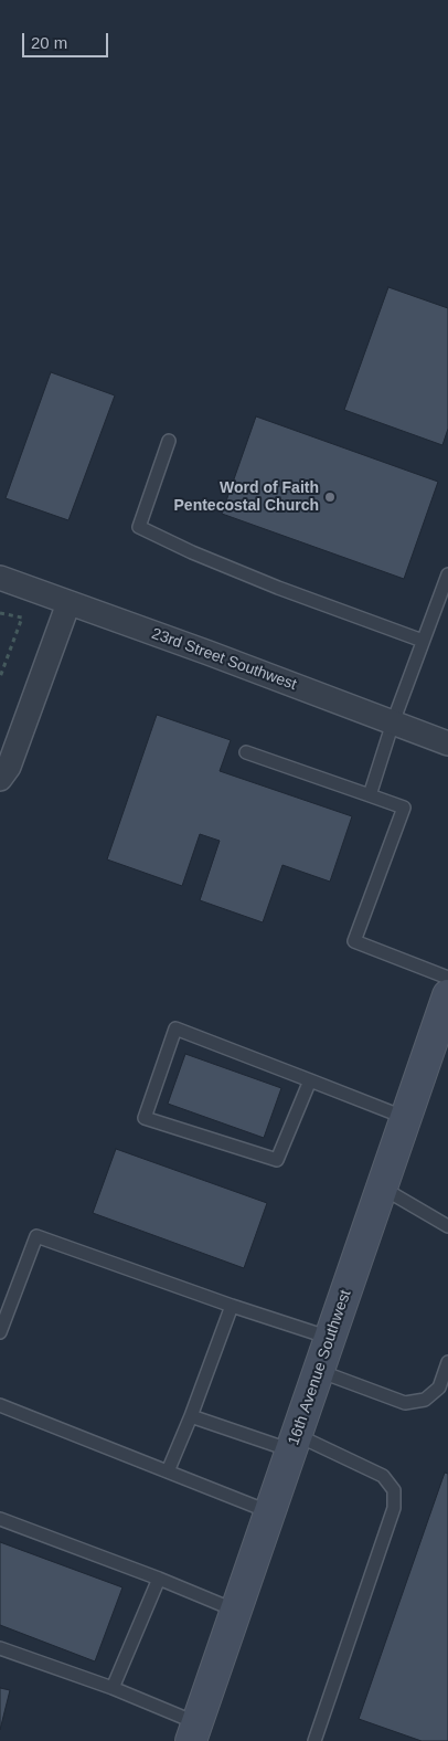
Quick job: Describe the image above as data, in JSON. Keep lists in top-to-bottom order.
{
  "streets": {
    "main road": ["16th Avenue Southwest"],
    "street": ["23rd Street Southwest"]
  },
  "places": ["Word of Faith Pentecostal Church"],
  "scale_bar": "20 m"
}
